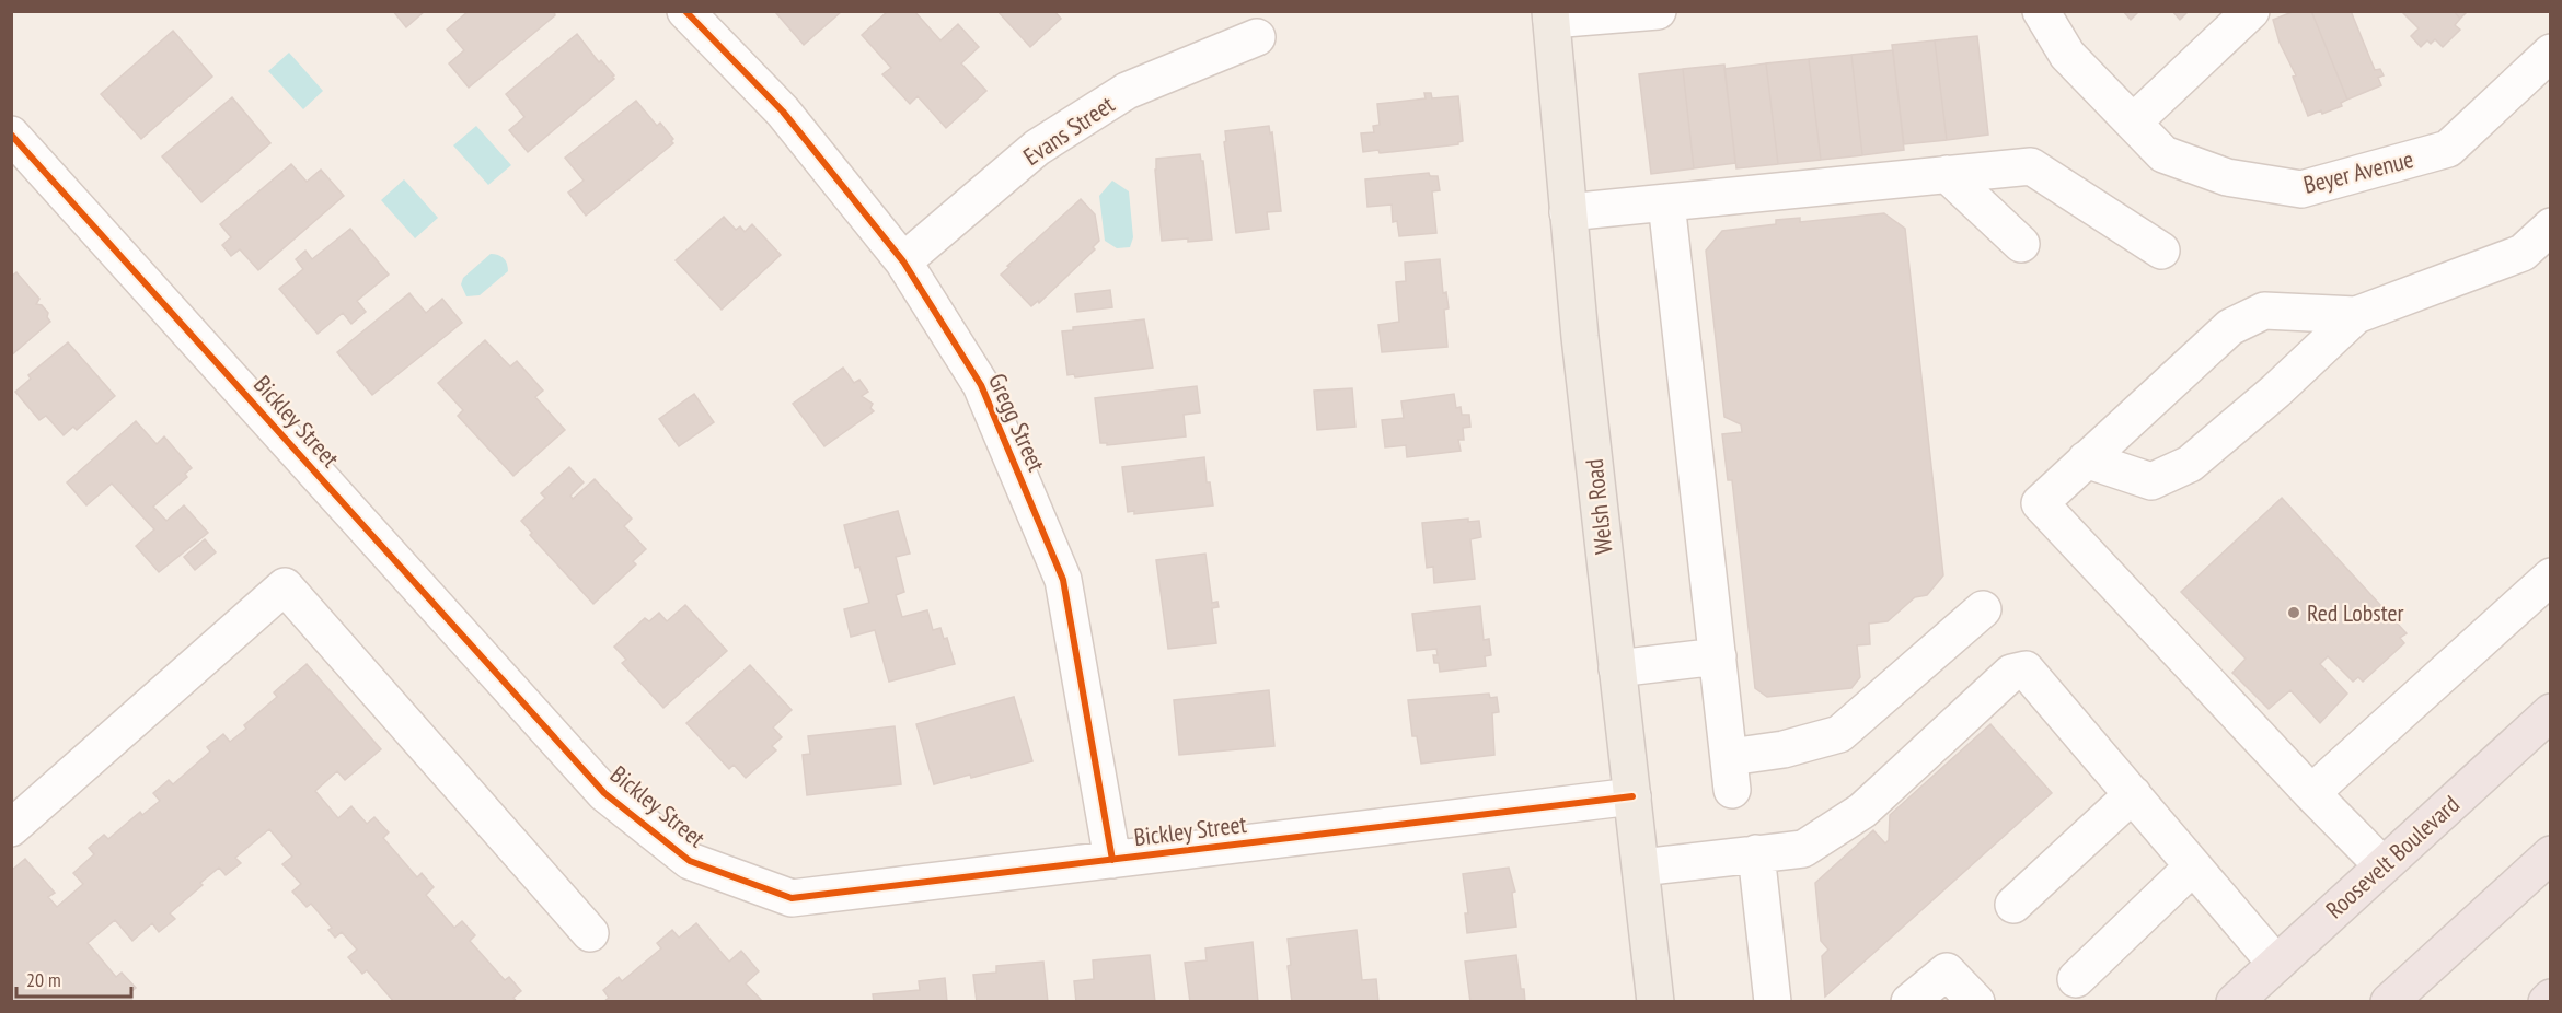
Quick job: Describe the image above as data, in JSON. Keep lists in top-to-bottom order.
{
  "streets": {
    "highway": ["Roosevelt Boulevard"],
    "main road": ["Welsh Road"],
    "street": [
      "Evans Street",
      "Beyer Avenue",
      "Bickley Street",
      "Gregg Street"
    ]
  },
  "crossings": [
    ["Evans Street", "Gregg Street"],
    ["Bickley Street", "Gregg Street"],
    ["Bickley Street", "Welsh Road"]
  ],
  "places": ["Red Lobster"],
  "scale_bar": "20 m"
}
